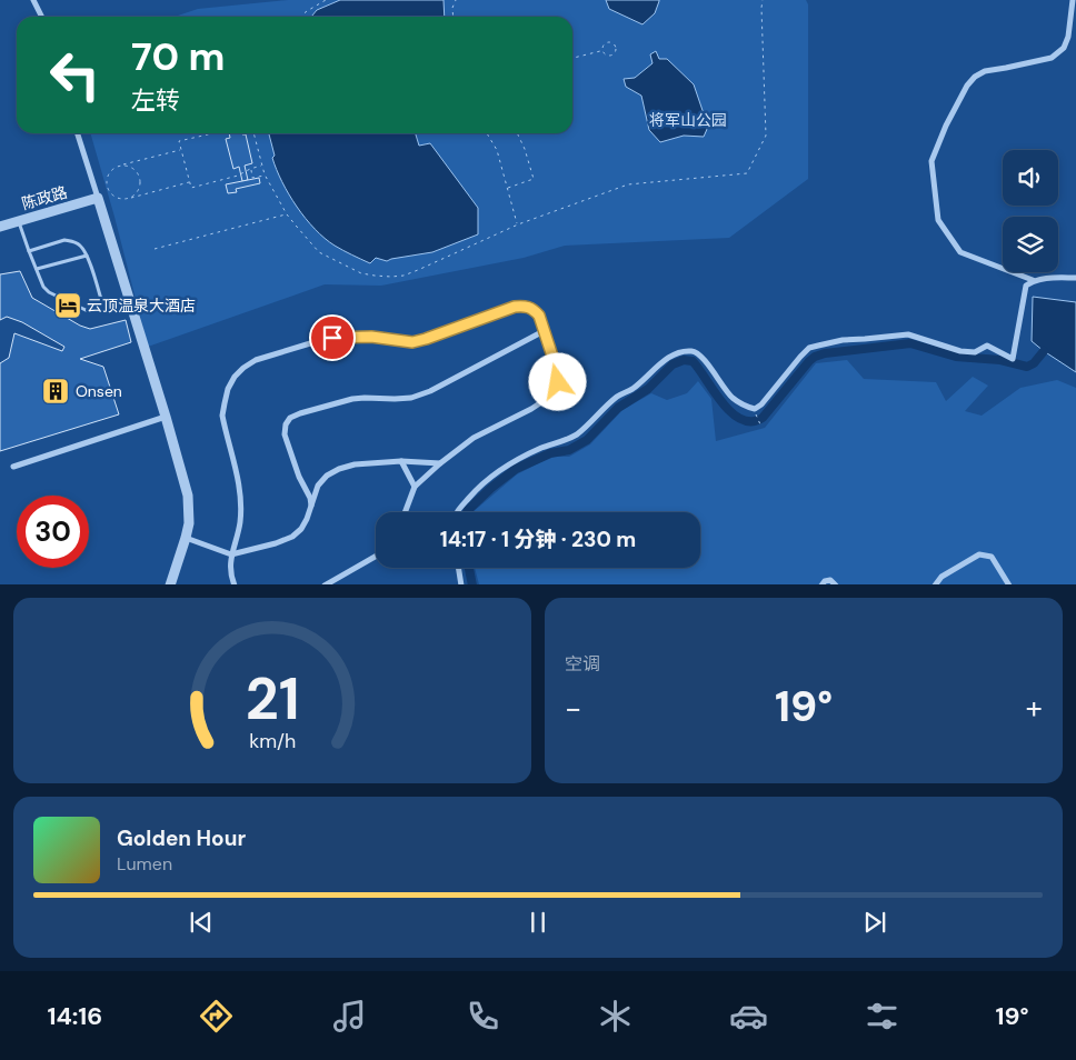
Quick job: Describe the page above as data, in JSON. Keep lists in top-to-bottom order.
{
  "streets": {
    "street": ["陈政路"]
  },
  "parks": ["将军山公园"],
  "places": {
    "hotel": ["云顶温泉大酒店"],
    "building": ["Onsen"]
  },
  "page": {
    "turn": ["70 m", "左转"],
    "limit": "30",
    "trip": "14:17 · 1 分钟 · 230 m",
    "tile": "空调",
    "heat": ["−", "19°", "+"],
    "song": ["Golden Hour", "Lumen"],
    "tabs": ["14:16", "19°"],
    "gauge": ["21", "km/h"]
  }
}
